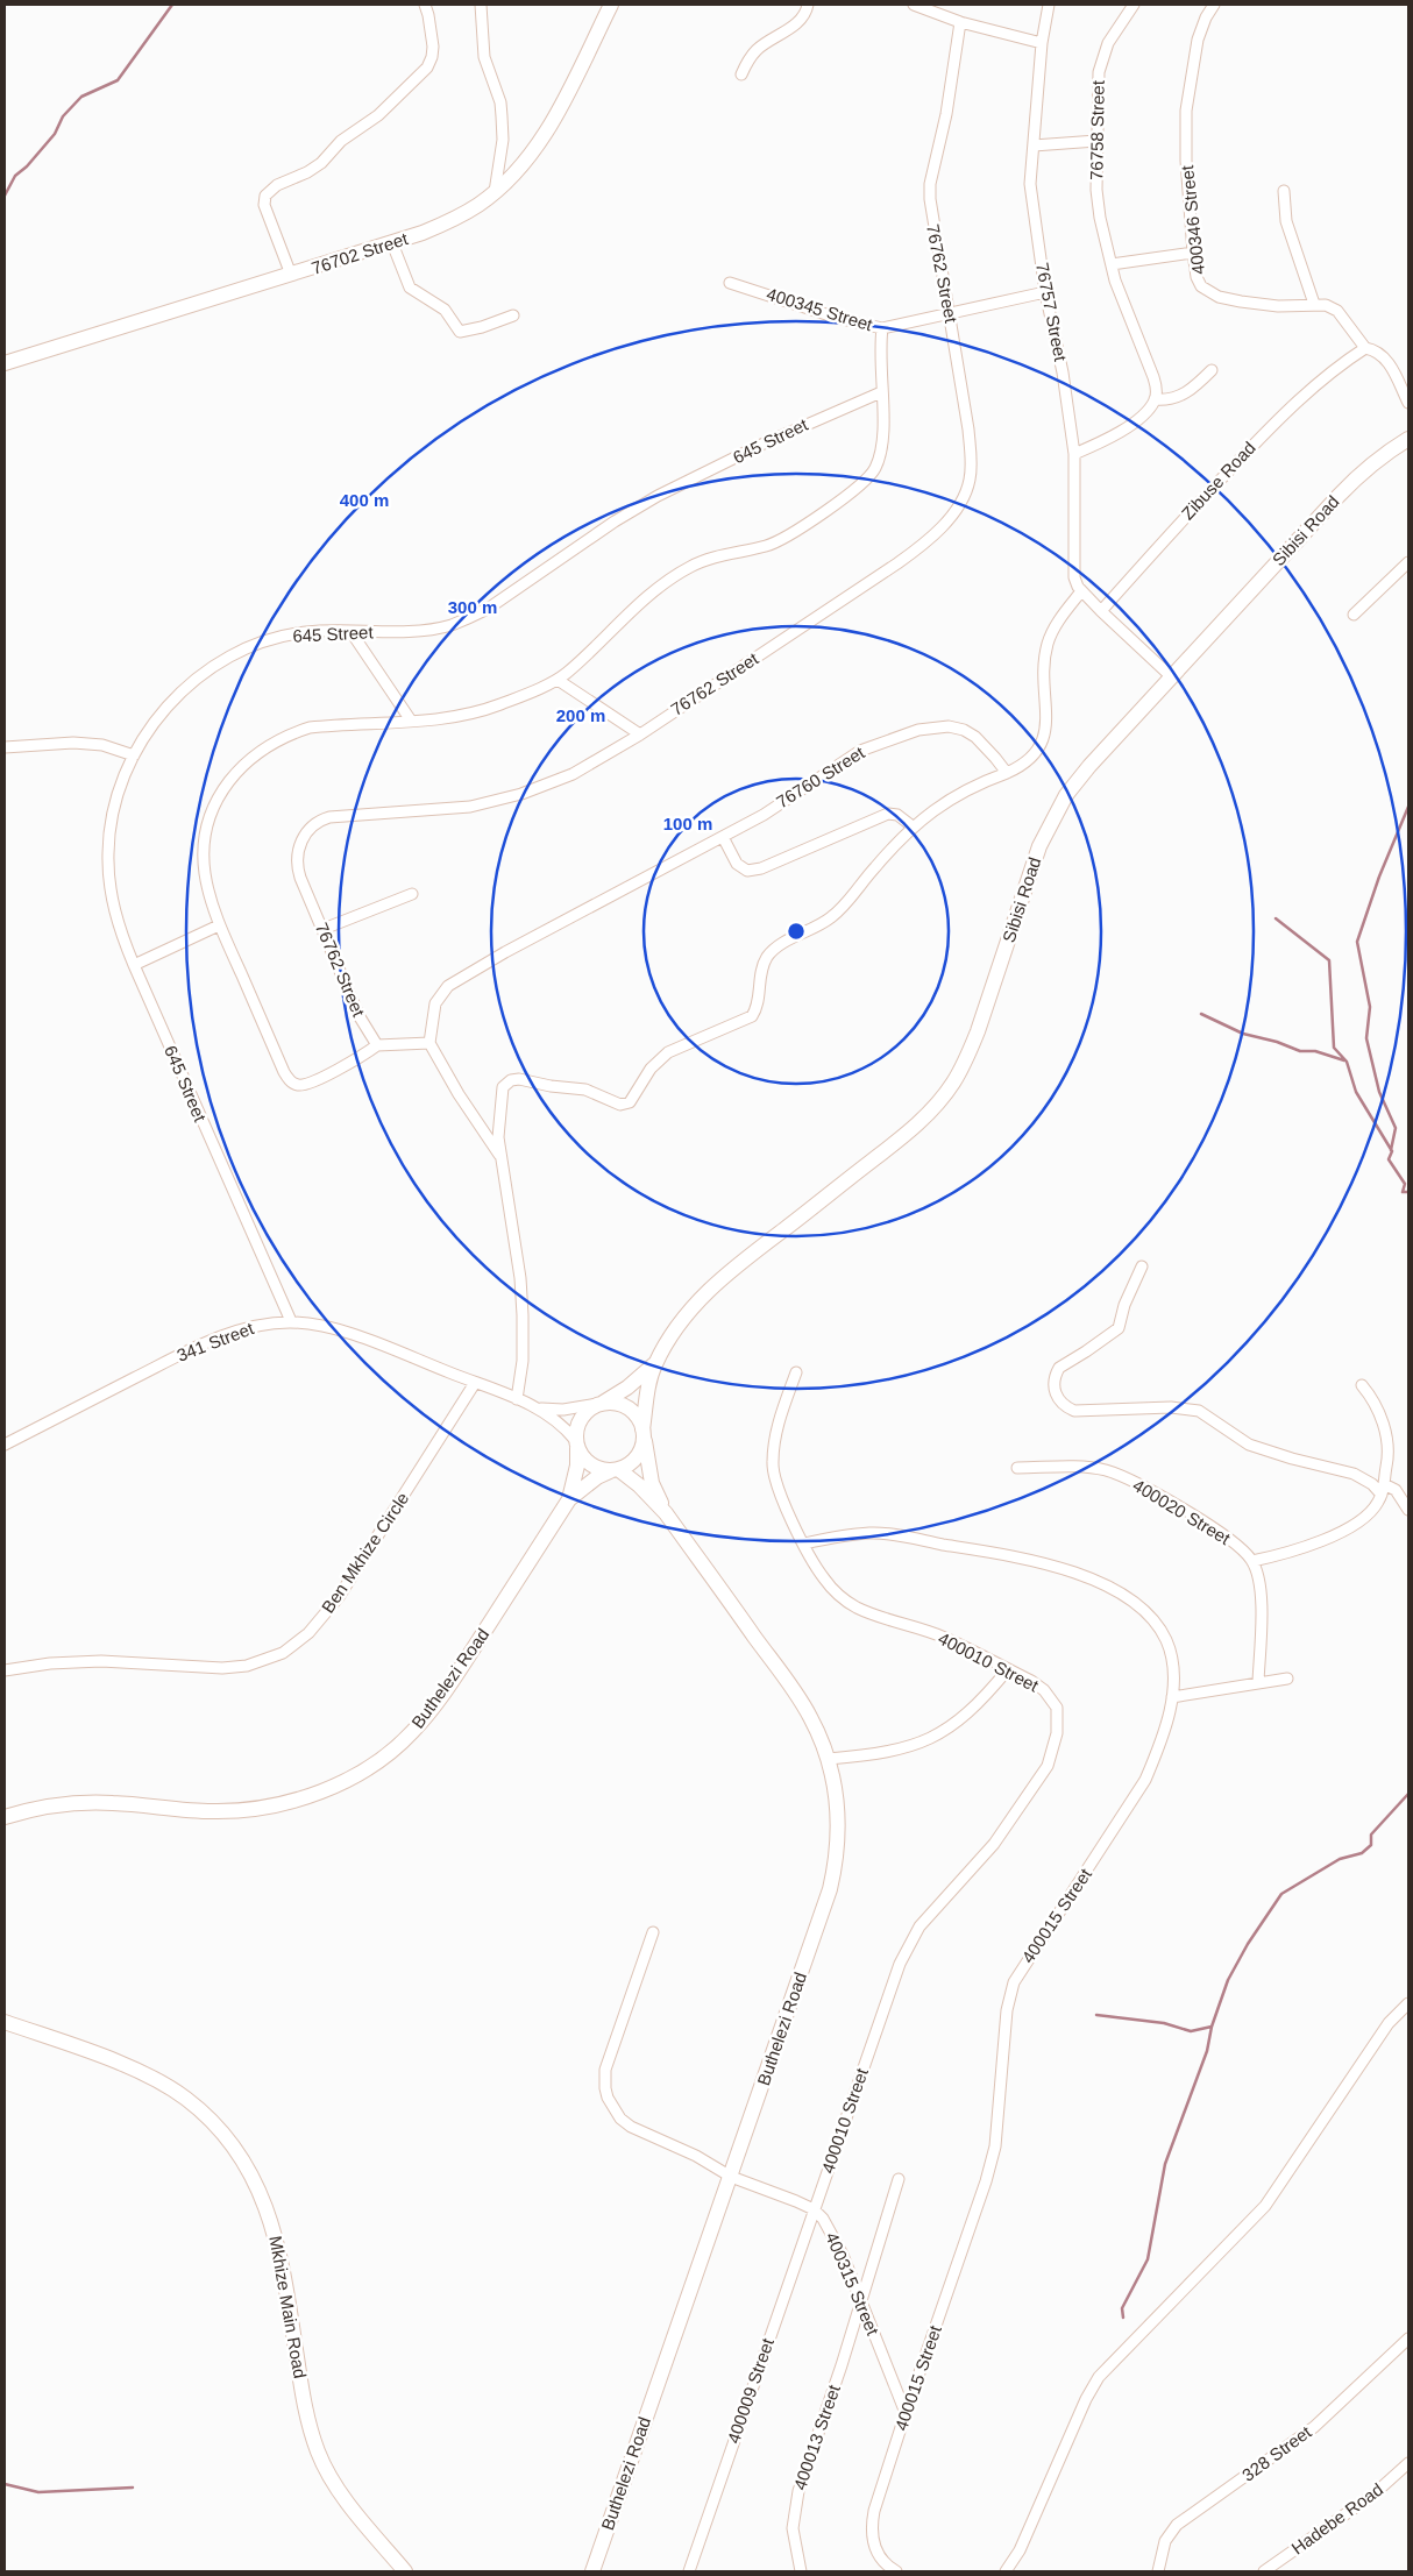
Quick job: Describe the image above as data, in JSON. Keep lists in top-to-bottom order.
{
  "streets": {
    "street": [
      "76758 Street",
      "400346 Street",
      "76702 Street",
      "76762 Street",
      "400345 Street",
      "76757 Street",
      "645 Street",
      "Zibuse Road",
      "Sibisi Road",
      "76760 Street",
      "341 Street",
      "400020 Street",
      "Ben Mkhize Circle",
      "400010 Street",
      "Buthelezi Road",
      "400015 Street",
      "400315 Street",
      "Mkhize Main Road",
      "400009 Street",
      "400013 Street",
      "328 Street",
      "Hadebe Road"
    ]
  },
  "crossings": [
    ["400346 Street", "Zibuse Road"],
    ["76762 Street", "400345 Street"],
    ["400345 Street", "76757 Street"],
    ["645 Street", "341 Street"],
    ["Sibisi Road", "341 Street"],
    ["Sibisi Road", "Buthelezi Road"],
    ["341 Street", "Ben Mkhize Circle"],
    ["341 Street", "Buthelezi Road"],
    ["400010 Street", "400015 Street"],
    ["400010 Street", "400315 Street"],
    ["400010 Street", "400009 Street"],
    ["Buthelezi Road", "400315 Street"],
    ["400015 Street", "400315 Street"],
    ["400315 Street", "400009 Street"],
    ["400315 Street", "400013 Street"]
  ],
  "rings": [
    "400 m",
    "300 m",
    "200 m",
    "100 m"
  ]
}
